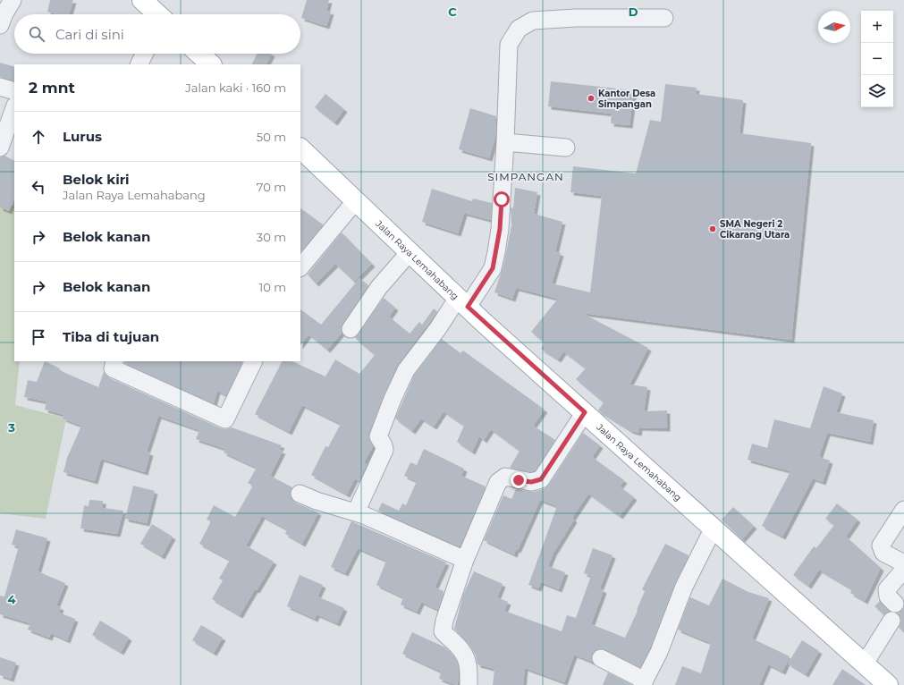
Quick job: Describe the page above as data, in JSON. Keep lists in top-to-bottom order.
{
  "streets": {
    "main road": ["Jalan Raya Lemahabang"]
  },
  "districts": ["SIMPANGAN"],
  "places": ["Kantor Desa Simpangan", "SMA Negeri 2 Cikarang Utara"],
  "north": "right",
  "page": {
    "map_buttons": ["+", "−"],
    "search": "Cari di sini",
    "heading": ["2 mnt", "Jalan kaki · 160 m"],
    "list": [
      ["Lurus", "50 m"],
      ["Belok kiri", "Jalan Raya Lemahabang", "70 m"],
      ["Belok kanan", "30 m"],
      ["Belok kanan", "10 m"],
      "Tiba di tujuan"
    ]
  },
  "grid": {
    "columns": ["C", "D"],
    "rows": ["3", "4"]
  }
}
